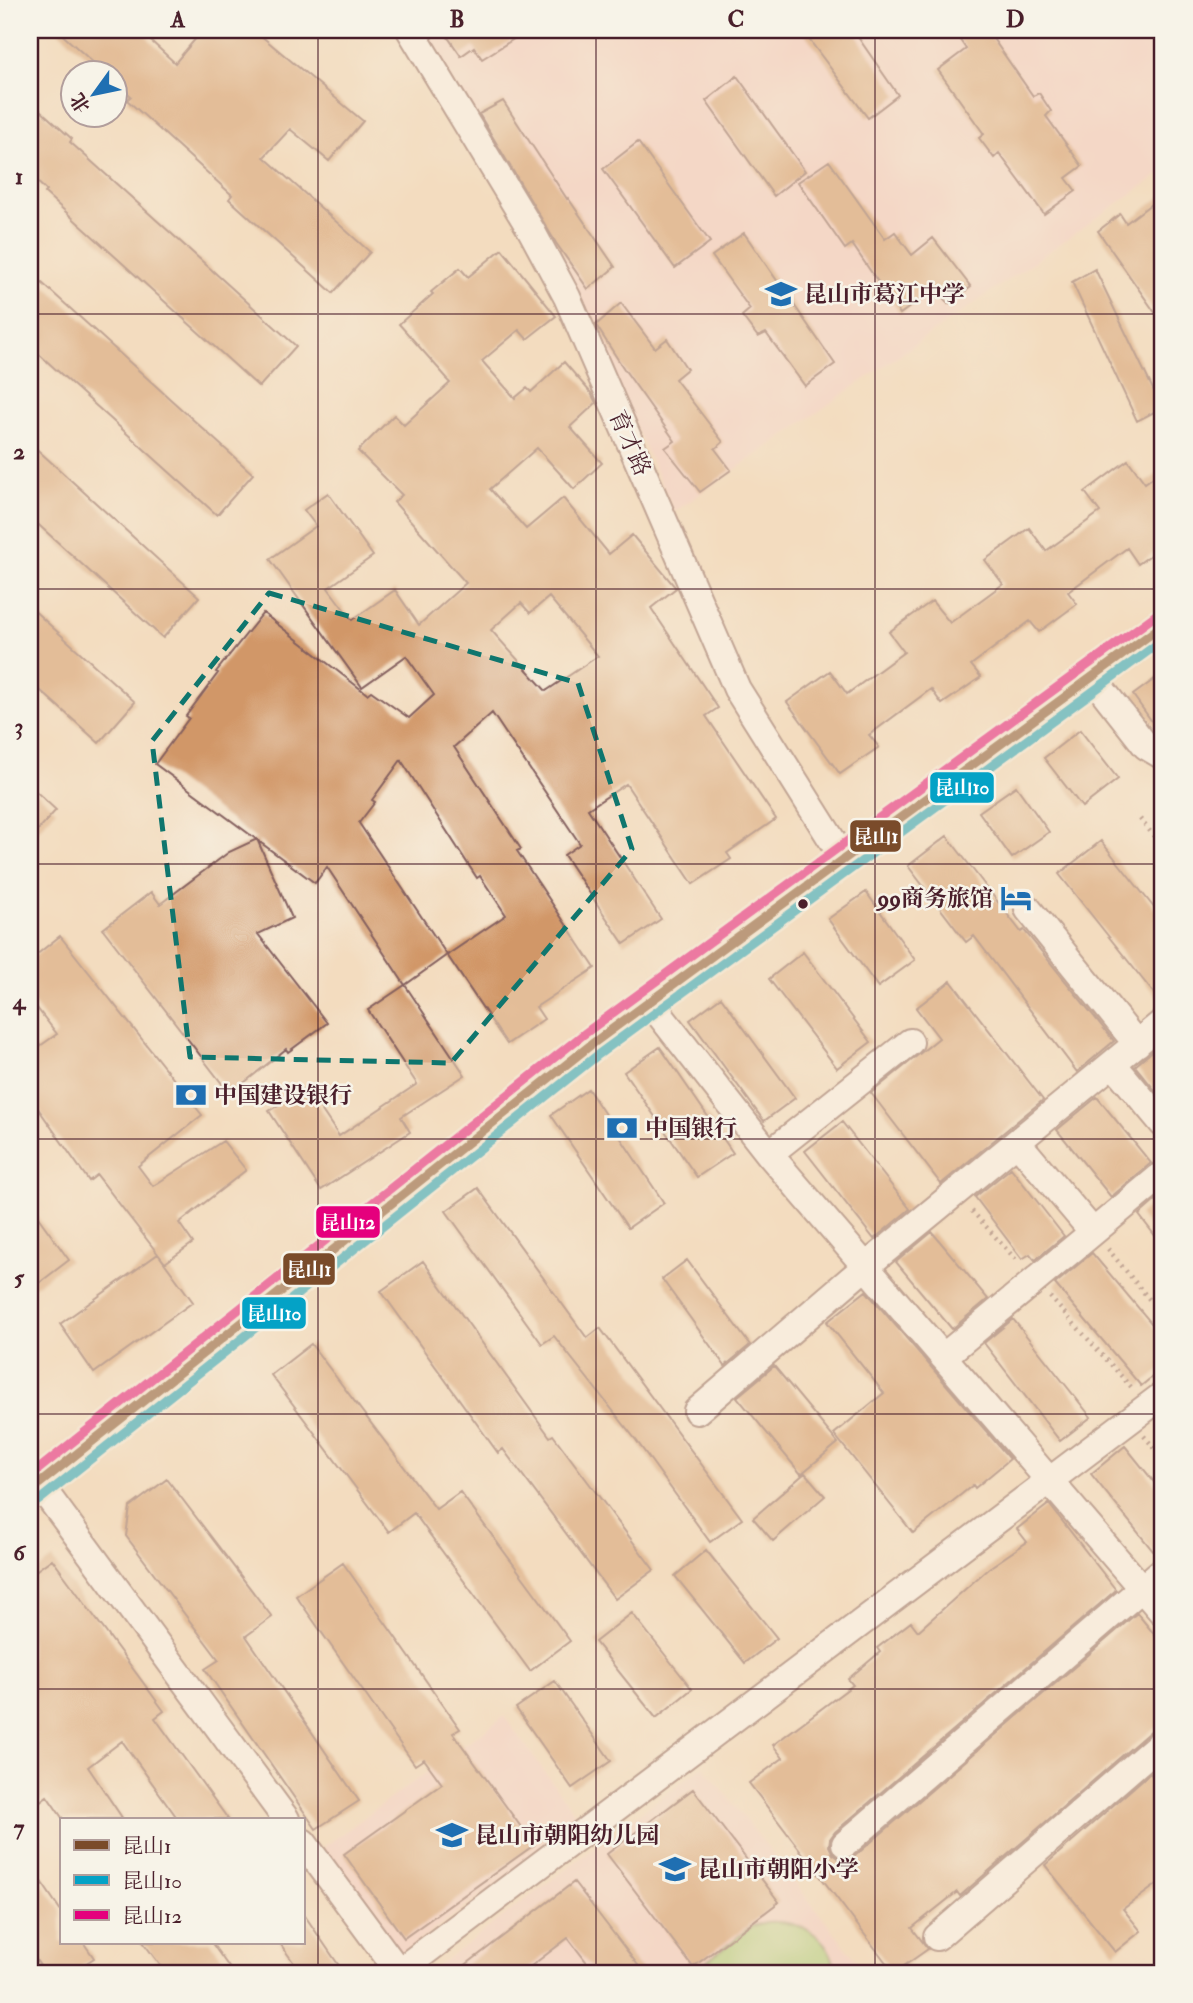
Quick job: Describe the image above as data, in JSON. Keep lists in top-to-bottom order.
{
  "streets": {
    "street": ["育才路"]
  },
  "places": {
    "school or university": ["昆山市葛江中学", "昆山市朝阳幼儿园", "昆山市朝阳小学"],
    "hotel": ["99商务旅馆"],
    "bank": ["中国建设银行", "中国银行"]
  },
  "lines": ["transit line 昆山12", "transit line 昆山1", "transit line 昆山10"],
  "legend": ["昆山1", "昆山10", "昆山12"],
  "north": "bottom left",
  "grid": {
    "columns": [
      "A",
      "B",
      "C",
      "D"
    ],
    "rows": [
      "1",
      "2",
      "3",
      "4",
      "5",
      "6",
      "7"
    ]
  }
}
